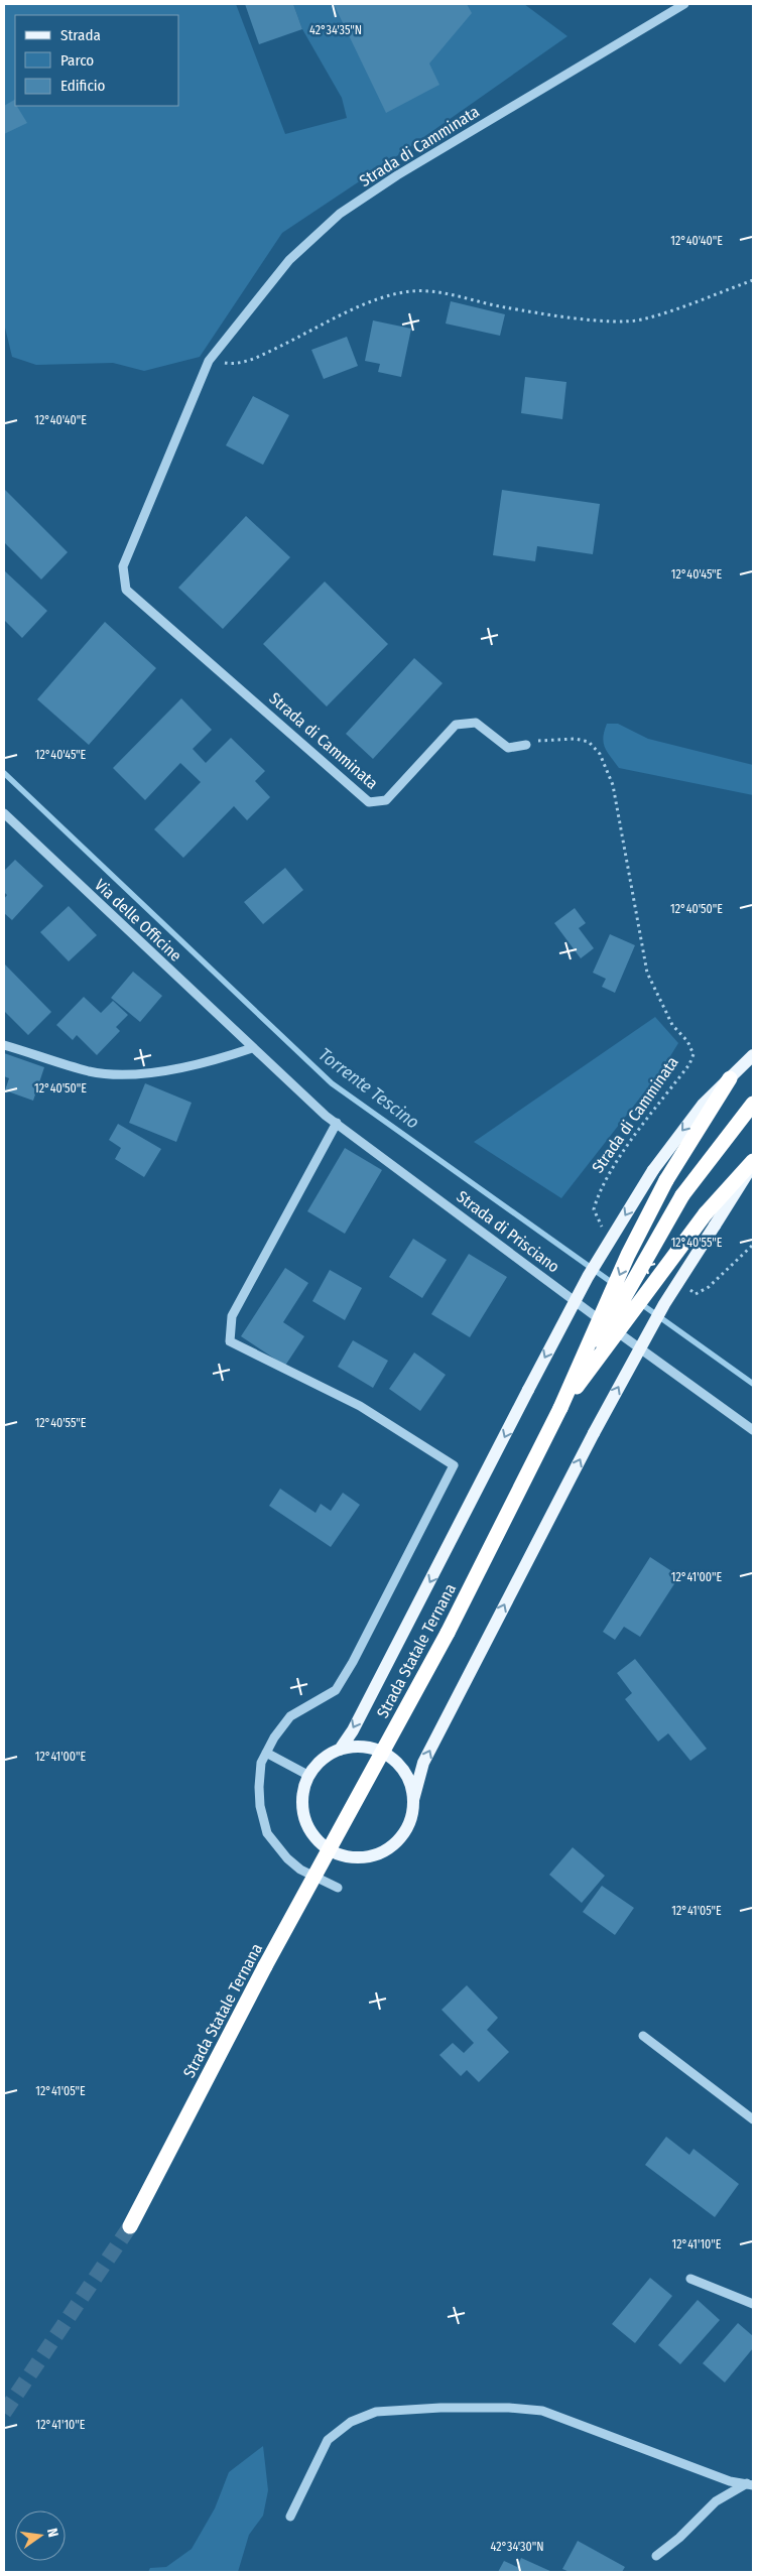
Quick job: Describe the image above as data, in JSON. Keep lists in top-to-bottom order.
{
  "streets": {
    "highway": ["Strada Statale Ternana"],
    "street": ["Strada di Camminata", "Via delle Officine", "Strada di Prisciano"]
  },
  "crossings": [
    ["Via delle Officine", "Strada di Prisciano"]
  ],
  "water": ["Torrente Tescino"],
  "legend": ["Strada", "Parco", "Edificio"],
  "north": "right",
  "coordinates": [
    "42°34'35\"N",
    "12°40'40\"E",
    "12°40'45\"E",
    "12°40'50\"E",
    "12°40'55\"E",
    "12°41'00\"E",
    "12°41'05\"E",
    "12°41'10\"E",
    "42°34'30\"N"
  ]
}
